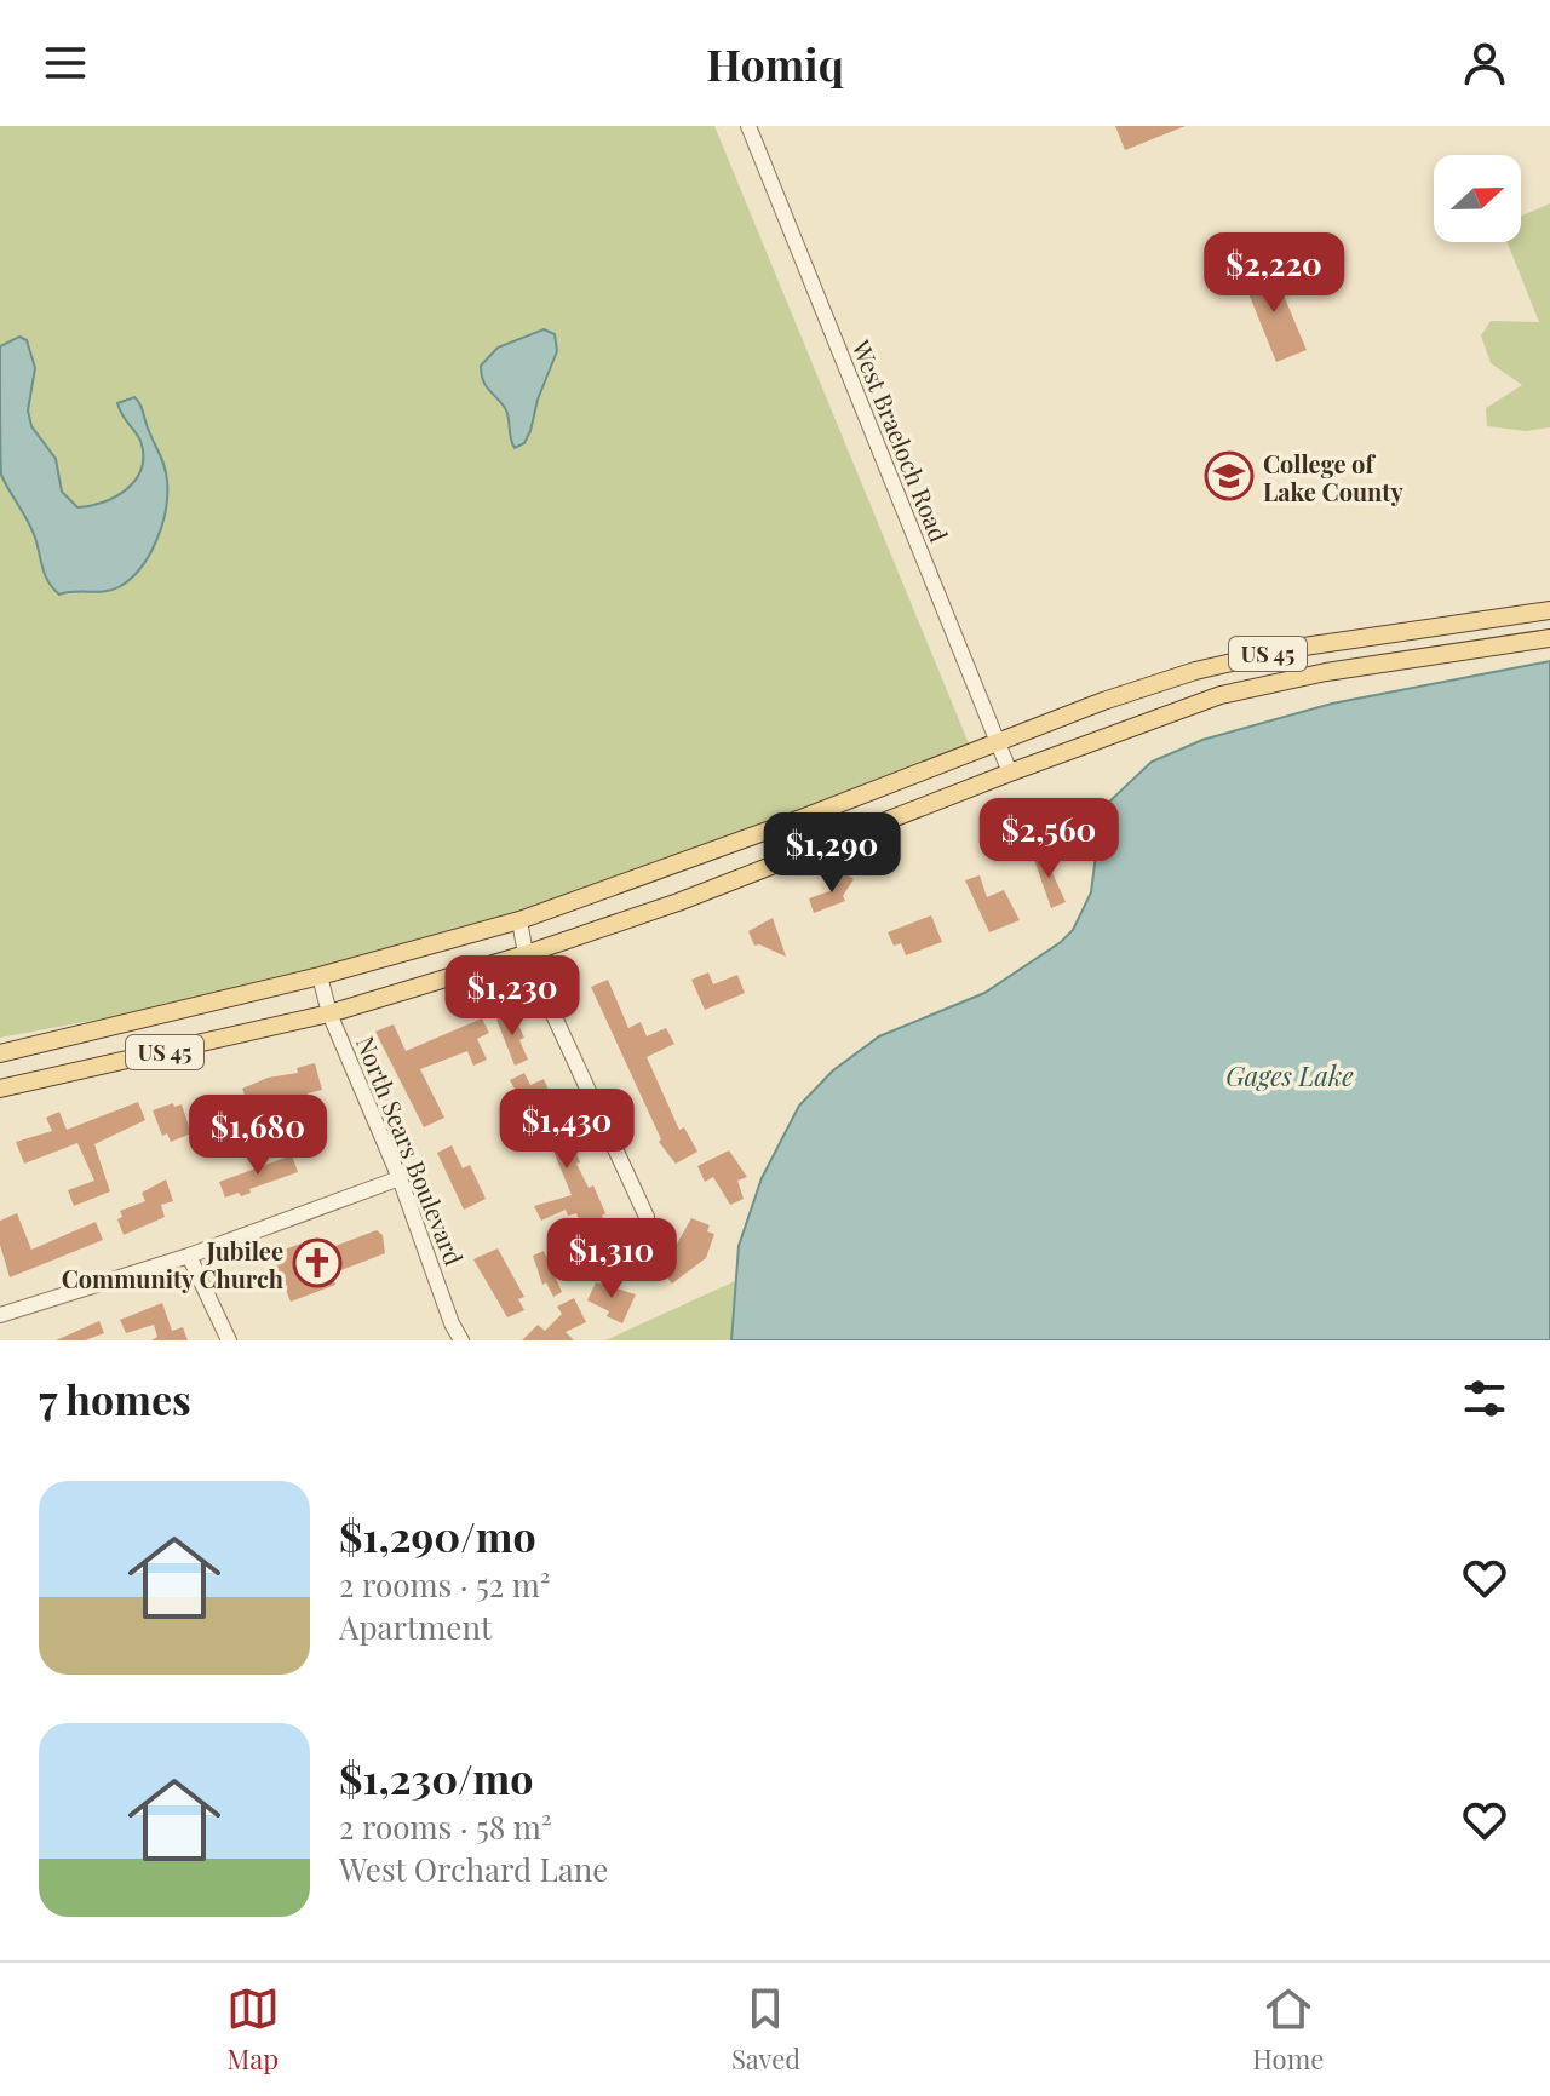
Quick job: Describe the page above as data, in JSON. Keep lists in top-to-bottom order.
{
  "streets": {
    "main road": ["US 45"],
    "street": ["West Braeloch Road", "North Sears Boulevard"]
  },
  "crossings": [
    ["West Braeloch Road", "US 45"],
    ["US 45", "North Sears Boulevard"]
  ],
  "water": ["Gages Lake"],
  "places": {
    "school or university": ["College of Lake County"],
    "church": ["Jubilee Community Church"]
  },
  "north": "right",
  "page": {
    "header": "Homiq",
    "price": [
      "$2,220",
      "$2,560",
      "$1,290",
      "$1,230",
      "$1,430",
      "$1,680",
      "$1,310"
    ],
    "heading": "7 homes",
    "list": [
      {
        "name": "$1,290/mo",
        "note": "2 rooms · 52 m² · Apartment"
      },
      {
        "name": "$1,230/mo",
        "note": "2 rooms · 58 m² · West Orchard Lane"
      }
    ],
    "tabs": ["Map", "Saved", "Home"]
  }
}
